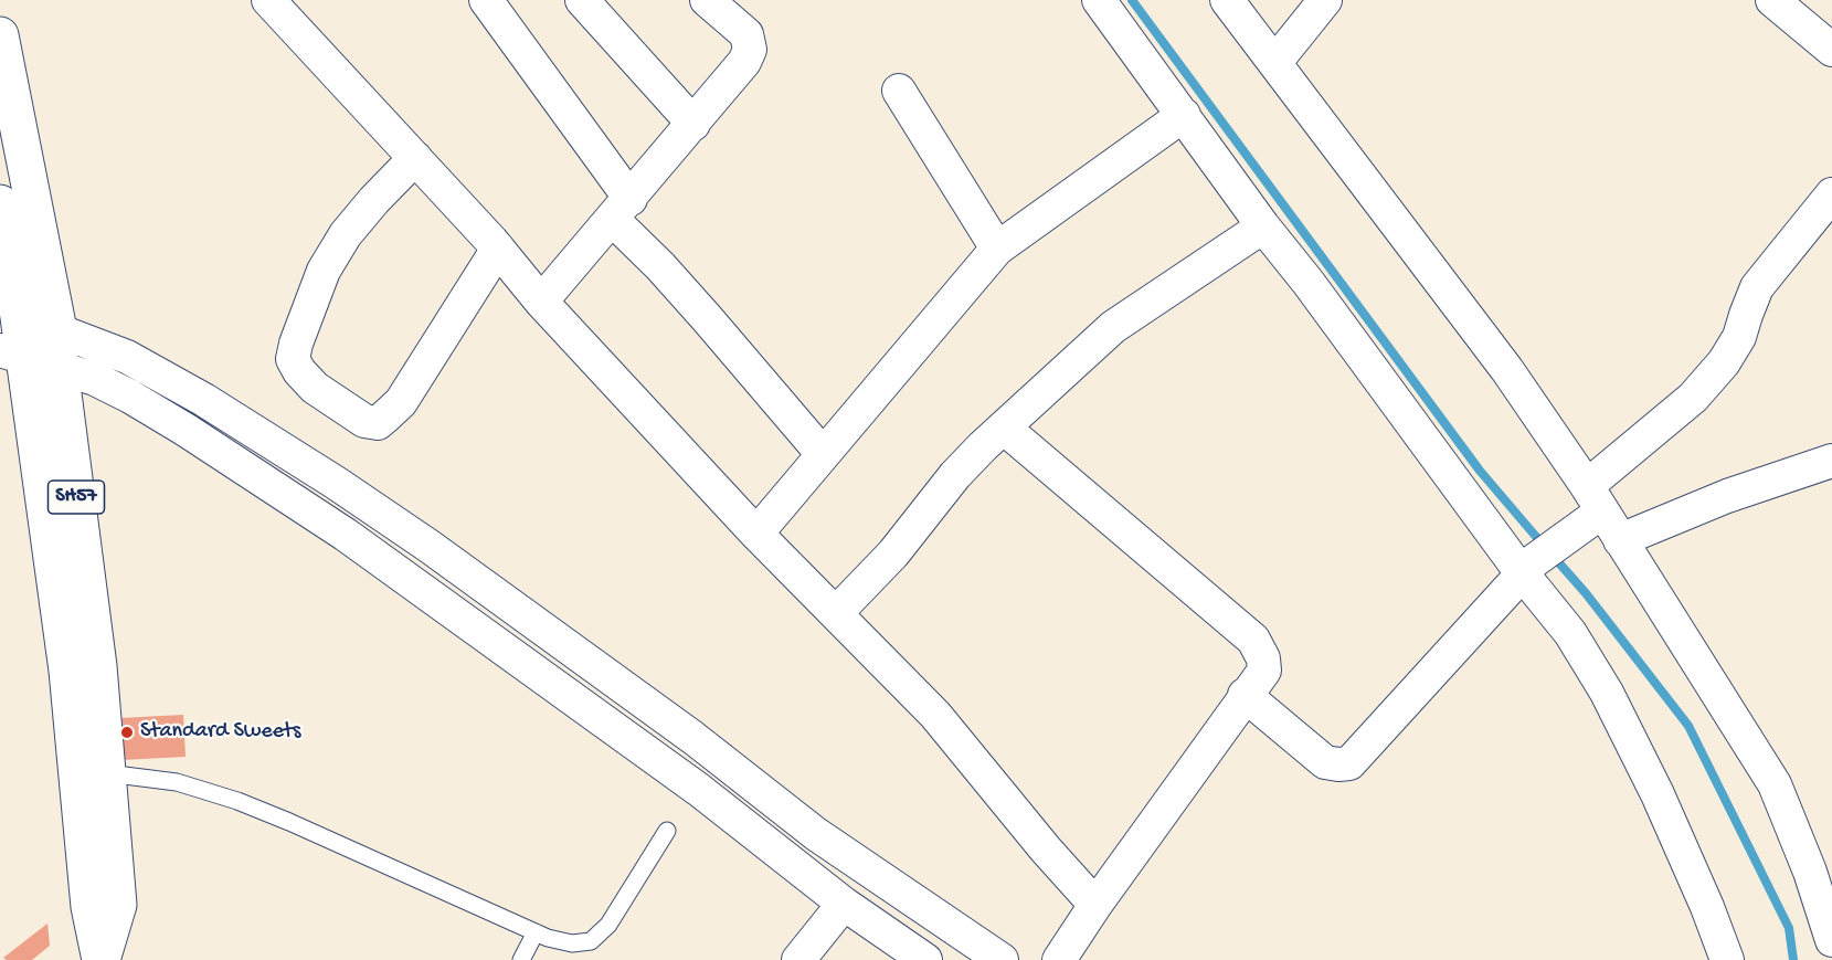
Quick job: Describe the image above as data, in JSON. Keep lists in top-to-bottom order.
{
  "streets": {
    "main road": ["SH57"]
  },
  "places": ["Standard Sweets"]
}
